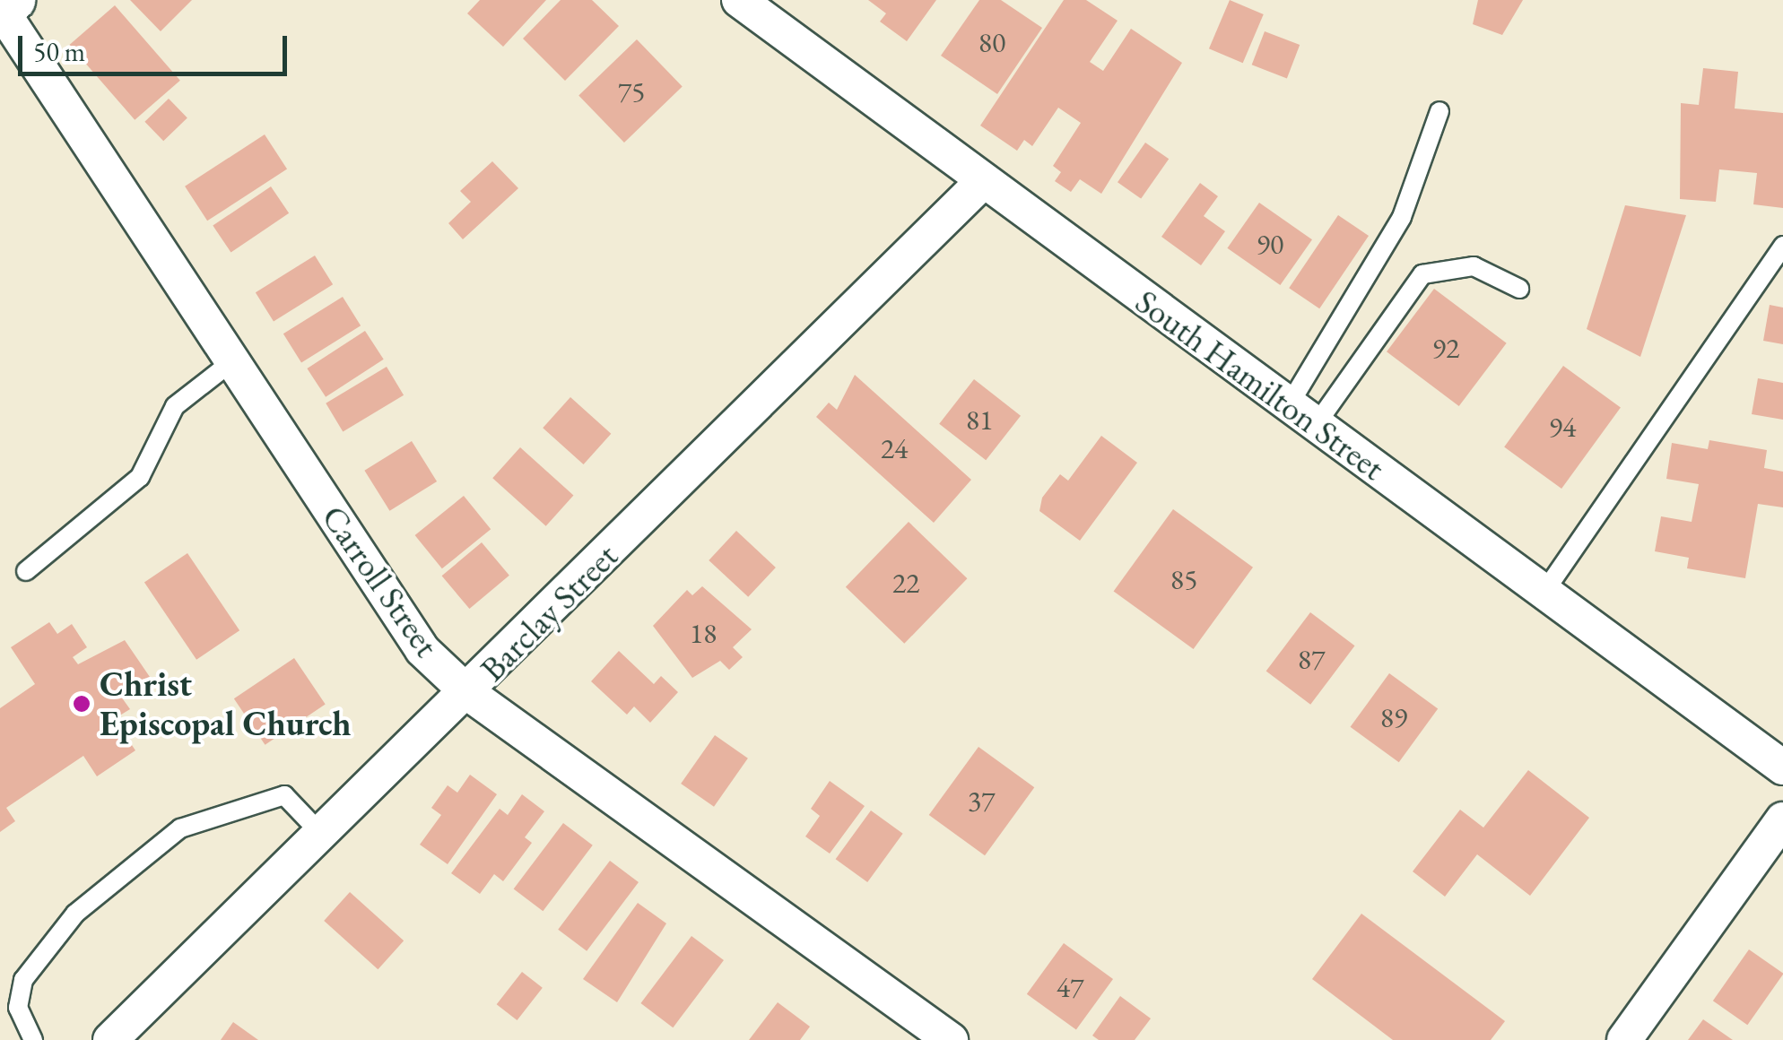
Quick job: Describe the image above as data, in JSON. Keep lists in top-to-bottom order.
{
  "streets": {
    "street": ["South Hamilton Street", "Carroll Street", "Barclay Street"]
  },
  "crossings": [
    ["South Hamilton Street", "Barclay Street"],
    ["Carroll Street", "Barclay Street"]
  ],
  "places": ["Christ Episcopal Church"],
  "house_numbers": [
    "80",
    "75",
    "90",
    "92",
    "81",
    "94",
    "24",
    "85",
    "22",
    "18",
    "87",
    "89",
    "37",
    "47"
  ],
  "scale_bar": "50 m"
}
